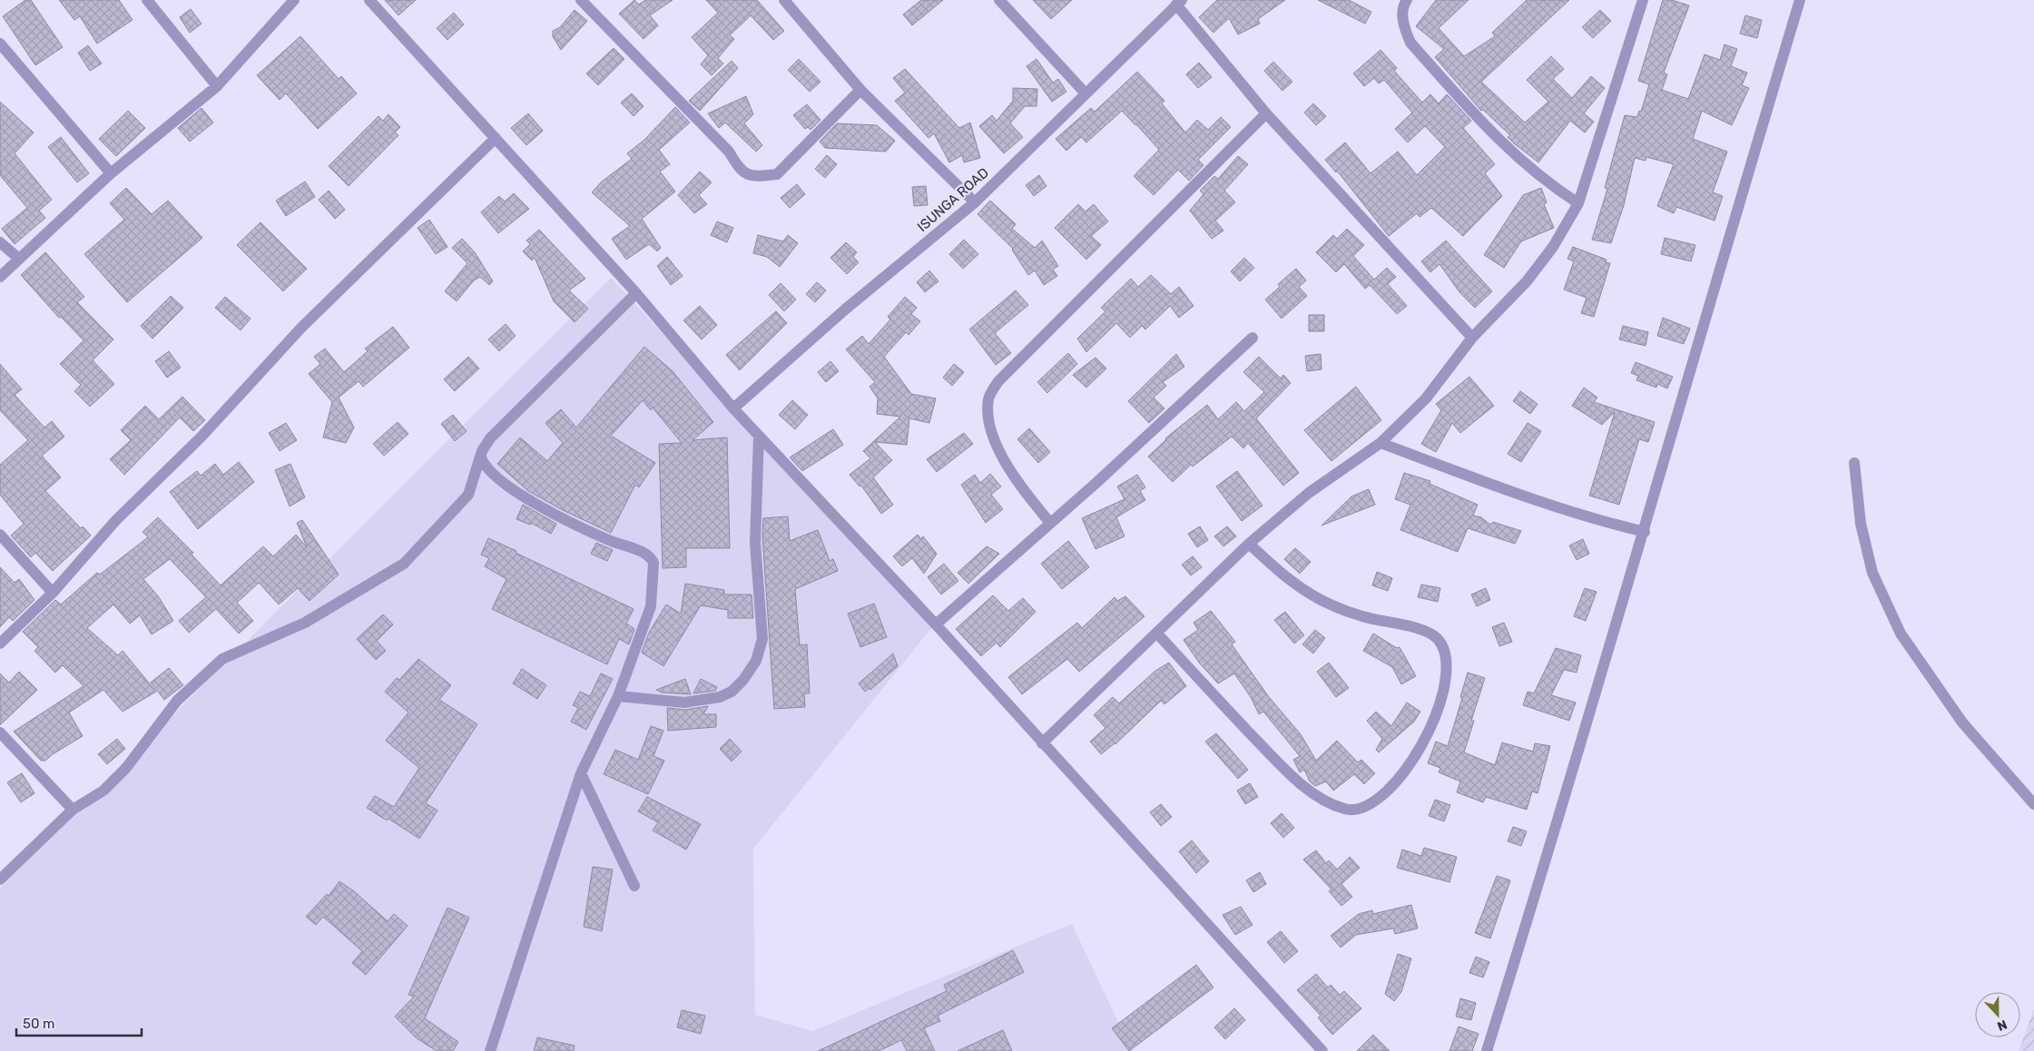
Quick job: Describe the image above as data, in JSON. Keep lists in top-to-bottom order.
{
  "streets": {
    "street": ["ISUNGA ROAD"]
  },
  "scale_bar": "50 m",
  "north": "bottom"
}
